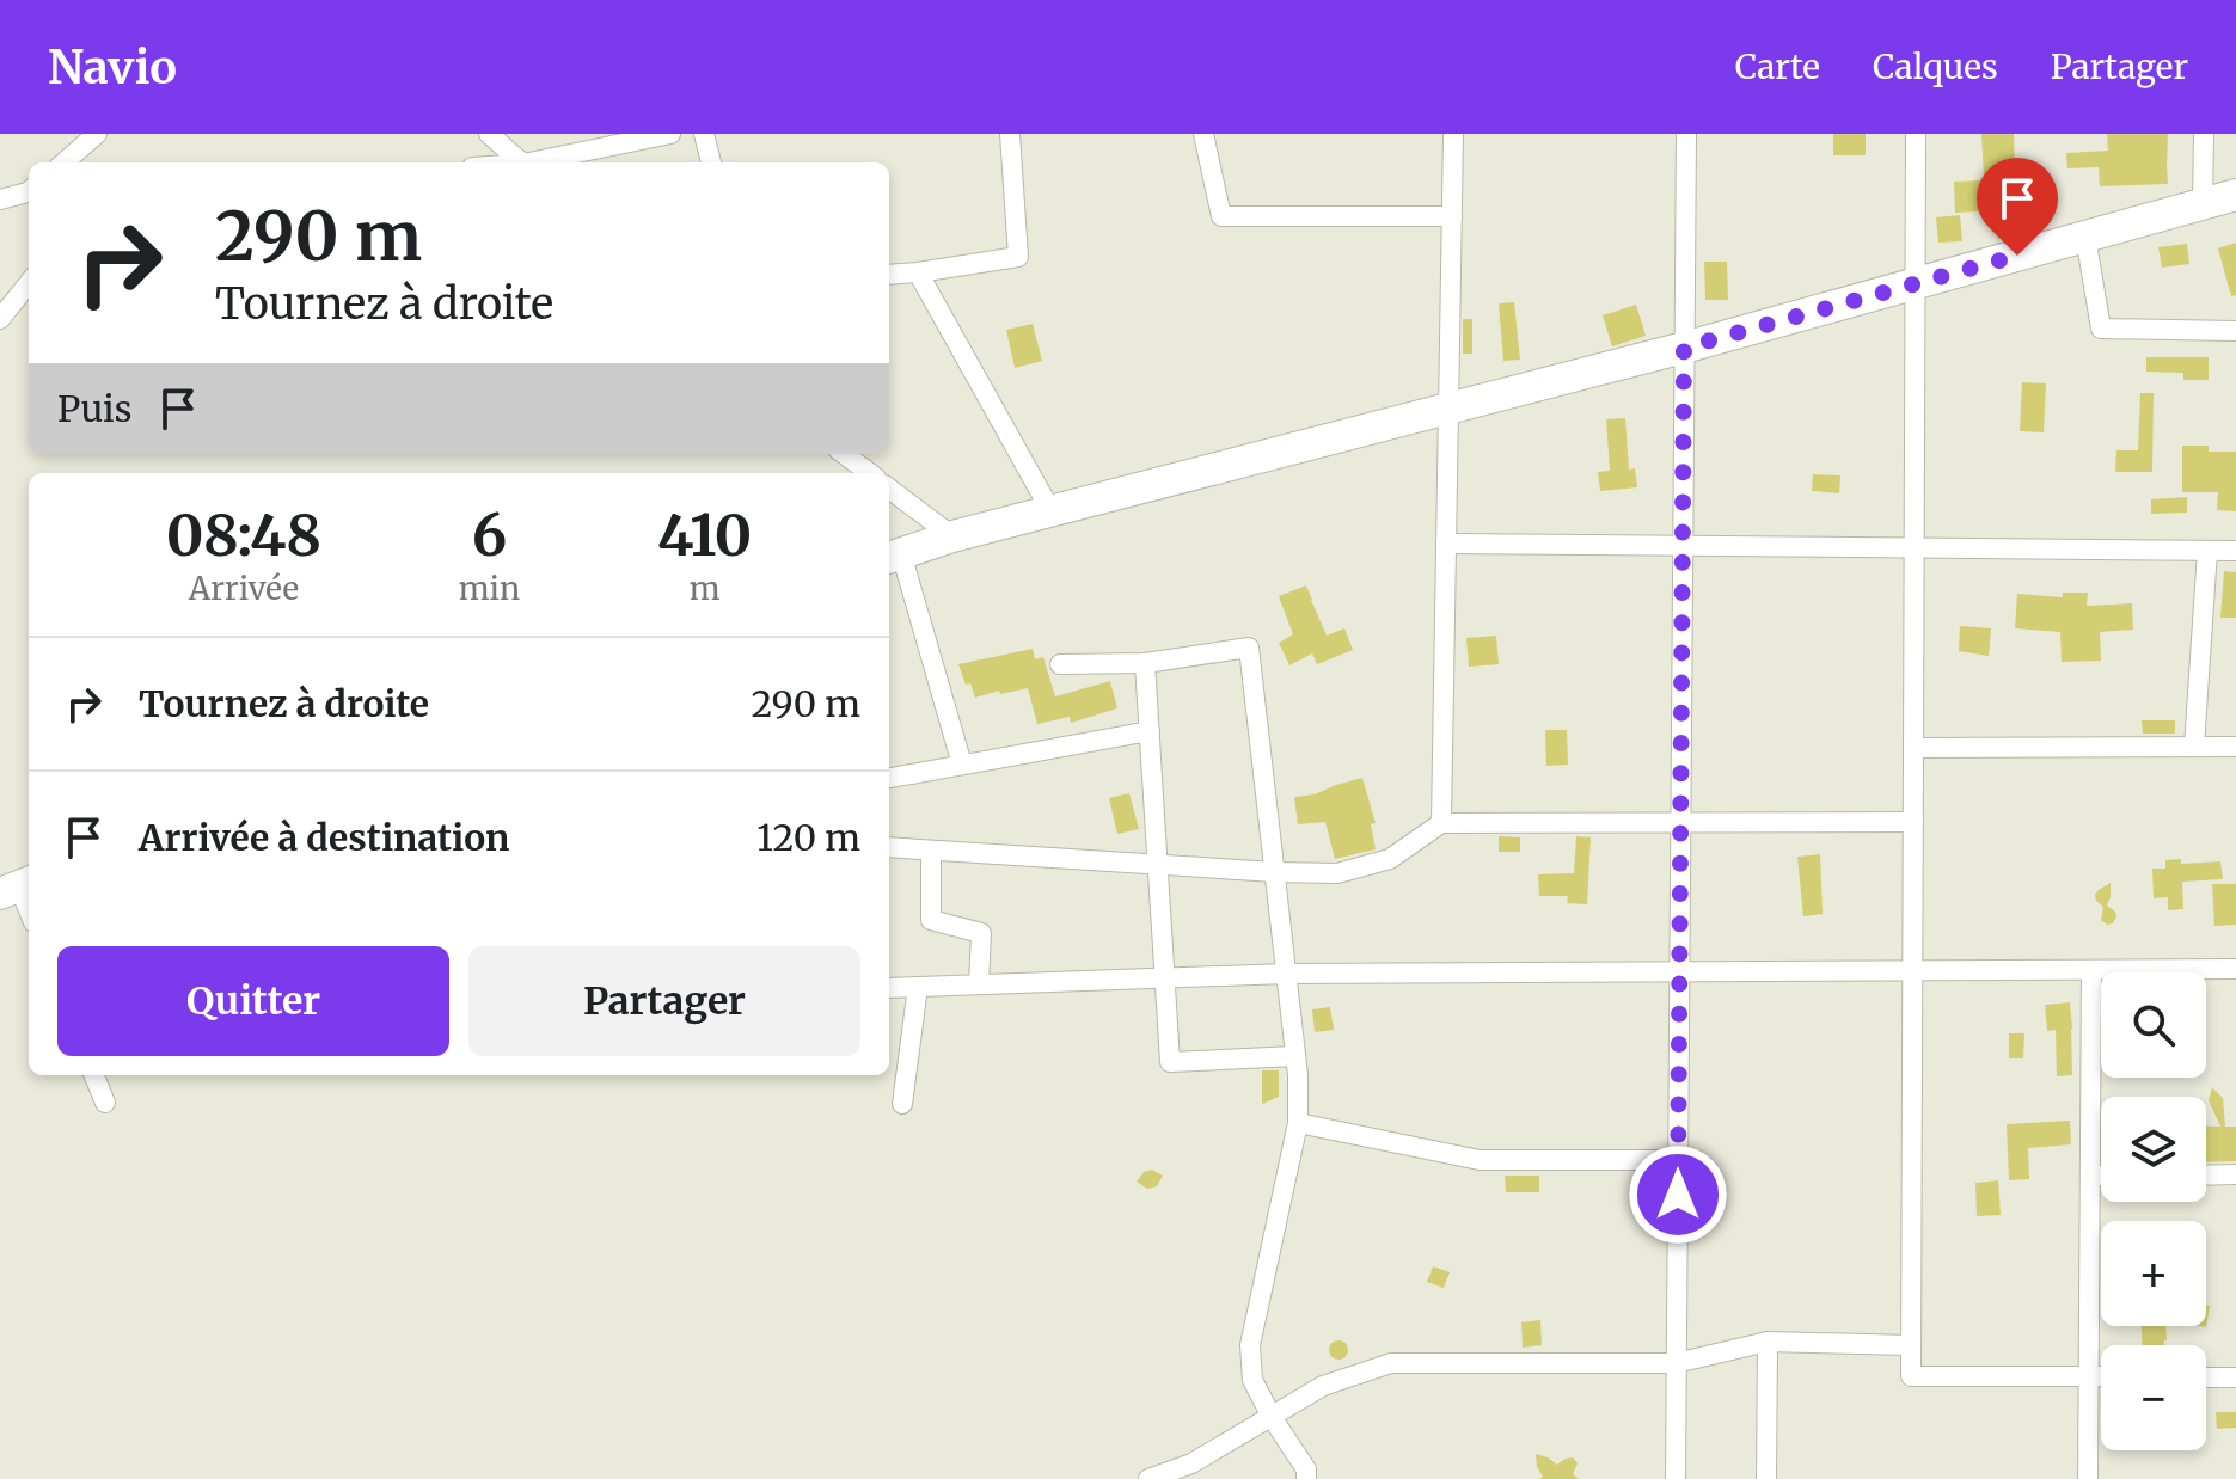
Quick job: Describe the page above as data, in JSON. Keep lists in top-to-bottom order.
{
  "page": {
    "header": "Navio",
    "nav": ["Carte", "Calques", "Partager"],
    "turn": ["290 m", "Tournez à droite"],
    "then": "Puis",
    "eta": [
      "08:48",
      "Arrivée",
      "6",
      "min",
      "410",
      "m"
    ],
    "list": [
      {
        "name": "Tournez à droite",
        "value": "290 m"
      },
      {
        "name": "Arrivée à destination",
        "value": "120 m"
      }
    ],
    "buttons": ["Quitter", "Partager"],
    "map_buttons": ["+", "−"]
  }
}
